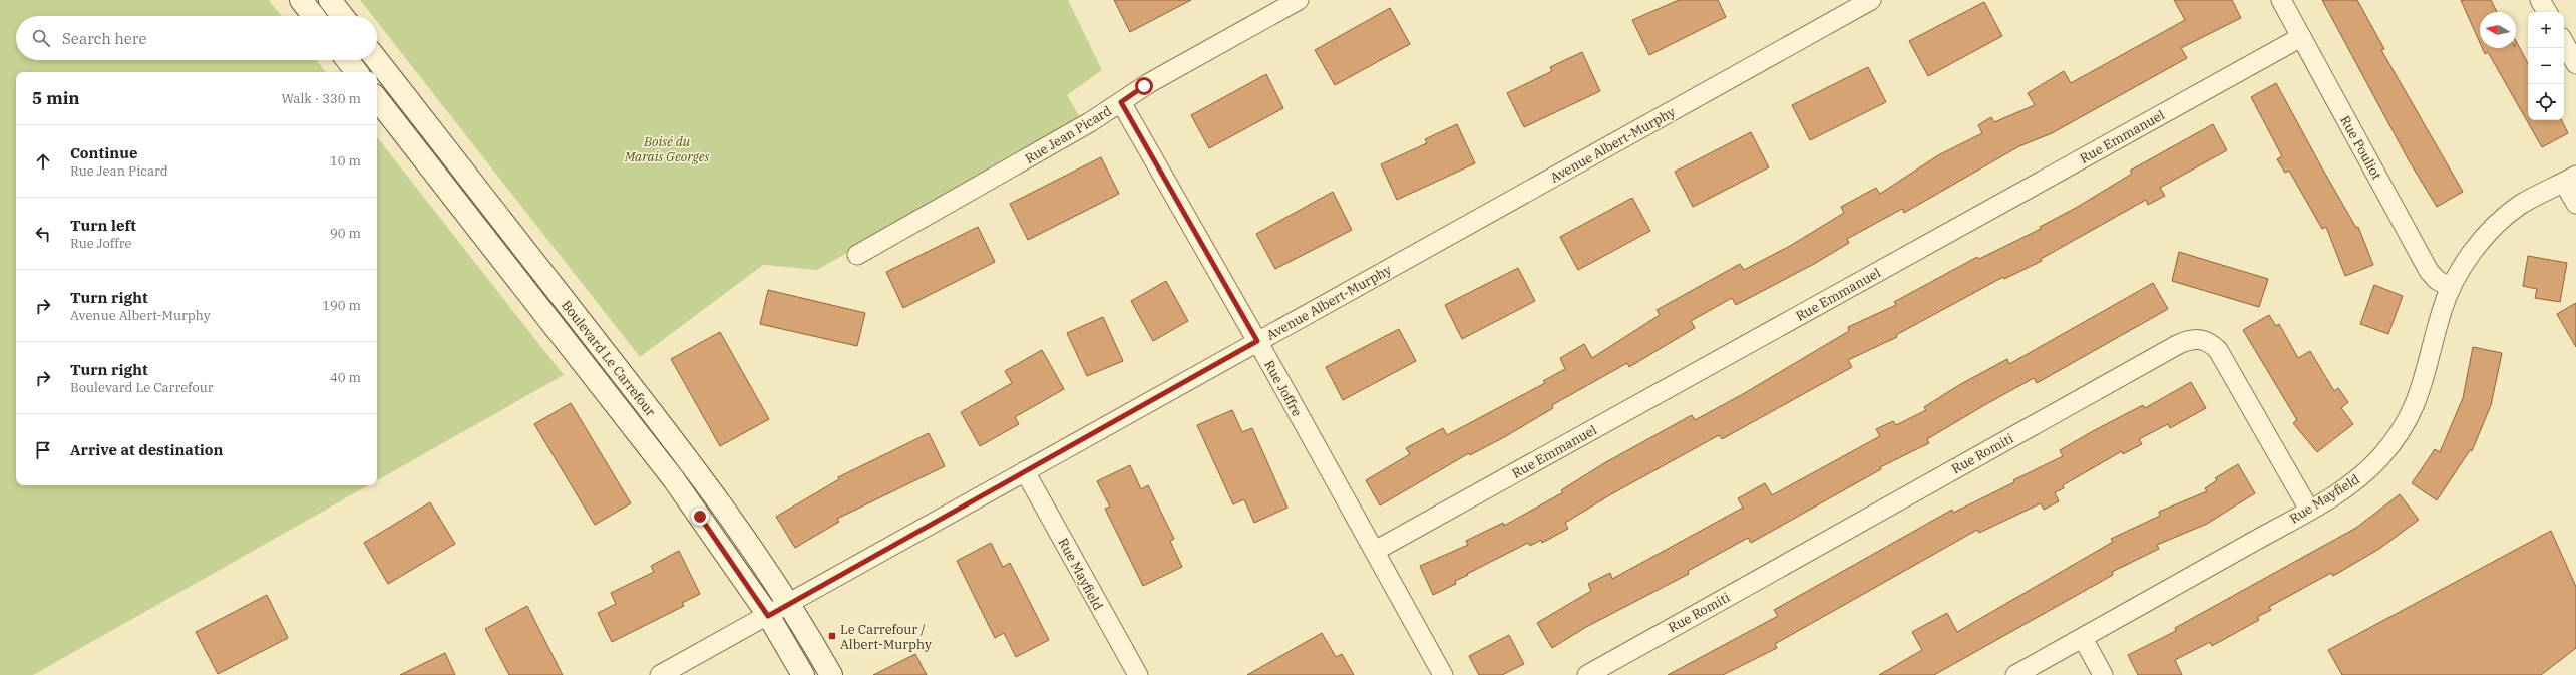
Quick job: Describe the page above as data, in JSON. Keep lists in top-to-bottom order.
{
  "streets": {
    "street": [
      "Rue Jean Picard",
      "Rue Emmanuel",
      "Avenue Albert-Murphy",
      "Rue Pouliot",
      "Boulevard Le Carrefour",
      "Rue Joffre",
      "Rue Romiti",
      "Rue Mayfield"
    ]
  },
  "crossings": [
    ["Rue Jean Picard", "Rue Joffre"],
    ["Rue Emmanuel", "Rue Pouliot"],
    ["Rue Emmanuel", "Rue Joffre"],
    ["Avenue Albert-Murphy", "Boulevard Le Carrefour"],
    ["Avenue Albert-Murphy", "Rue Joffre"],
    ["Avenue Albert-Murphy", "Rue Mayfield"],
    ["Rue Pouliot", "Rue Mayfield"],
    ["Rue Romiti", "Rue Mayfield"]
  ],
  "parks": ["Boisé du Marais Georges"],
  "places": {
    "transit": ["Le Carrefour / Albert-Murphy"]
  },
  "north": "left",
  "page": {
    "map_buttons": ["+", "−"],
    "search": "Search here",
    "heading": ["5 min", "Walk · 330 m"],
    "list": [
      ["Continue", "Rue Jean Picard", "10 m"],
      ["Turn left", "Rue Joffre", "90 m"],
      ["Turn right", "Avenue Albert-Murphy", "190 m"],
      ["Turn right", "Boulevard Le Carrefour", "40 m"],
      "Arrive at destination"
    ]
  }
}
